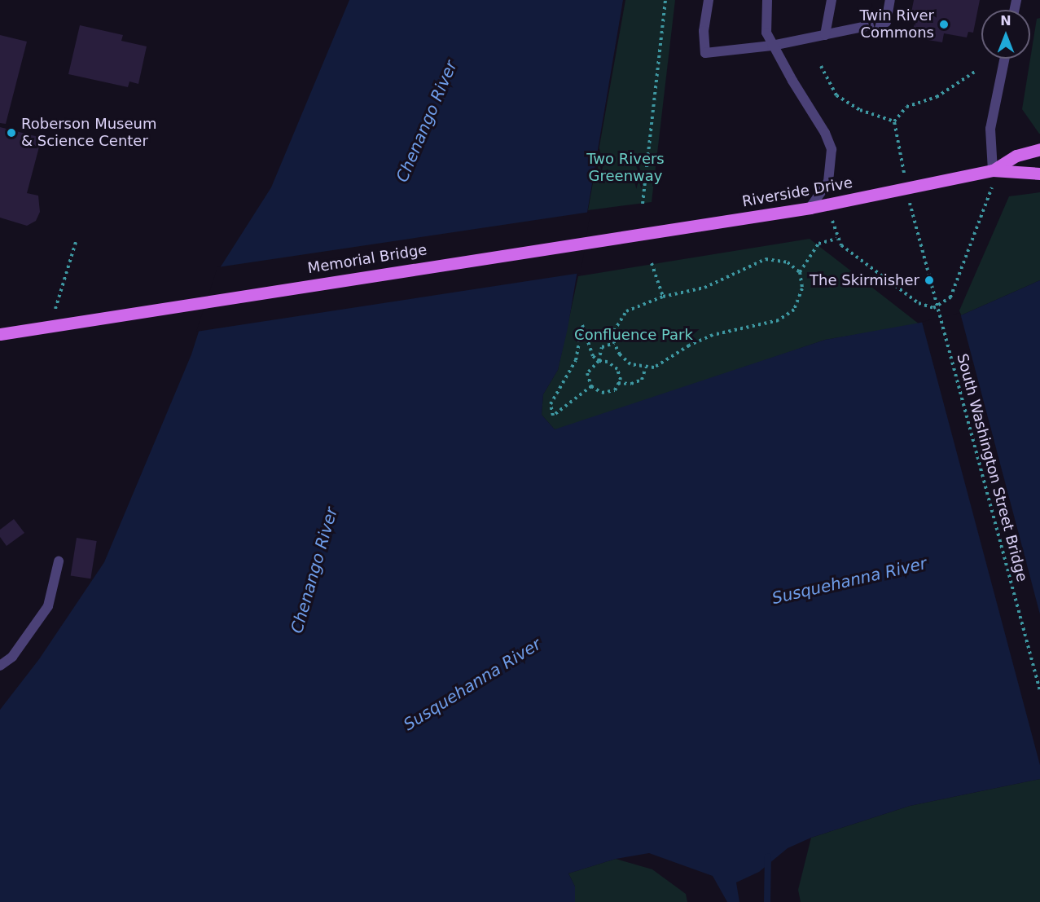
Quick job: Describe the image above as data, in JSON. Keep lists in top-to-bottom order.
{
  "streets": {
    "main road": ["Riverside Drive", "Memorial Bridge"],
    "path": ["South Washington Street Bridge"]
  },
  "crossings": [
    ["Riverside Drive", "Memorial Bridge"]
  ],
  "water": ["Chenango River", "Susquehanna River"],
  "parks": ["Two Rivers Greenway", "Confluence Park"],
  "places": ["Twin River Commons", "Roberson Museum & Science Center", "The Skirmisher"],
  "north": "top"
}
